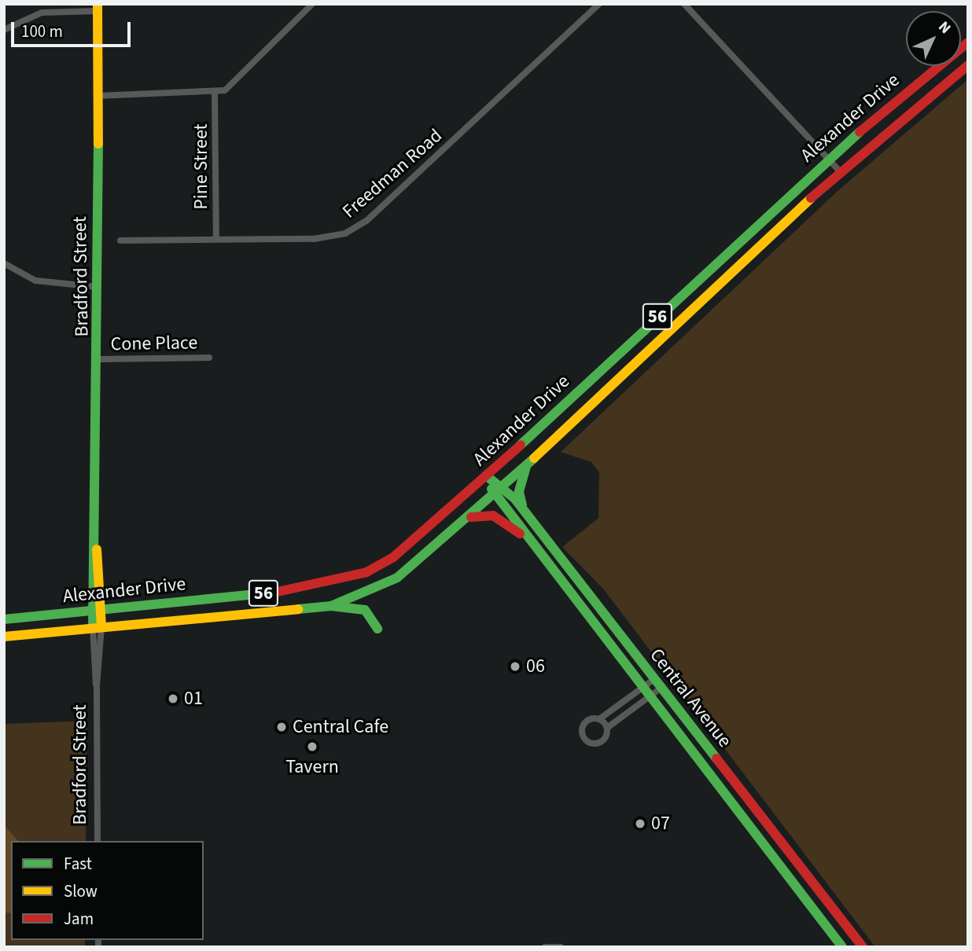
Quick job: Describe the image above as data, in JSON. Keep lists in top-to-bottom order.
{
  "streets": {
    "main road": [
      "Alexander Drive",
      "Bradford Street",
      "56",
      "Central Avenue"
    ],
    "street": ["Pine Street", "Freedman Road", "Cone Place"]
  },
  "crossings": [
    ["Alexander Drive", "Bradford Street"],
    ["Alexander Drive", "Central Avenue"],
    ["Pine Street", "Freedman Road"],
    ["Bradford Street", "Cone Place"]
  ],
  "places": [
    "06",
    "01",
    "Central Cafe",
    "Tavern",
    "07"
  ],
  "legend": ["Fast", "Slow", "Jam"],
  "scale_bar": "100 m",
  "north": "top right"
}
